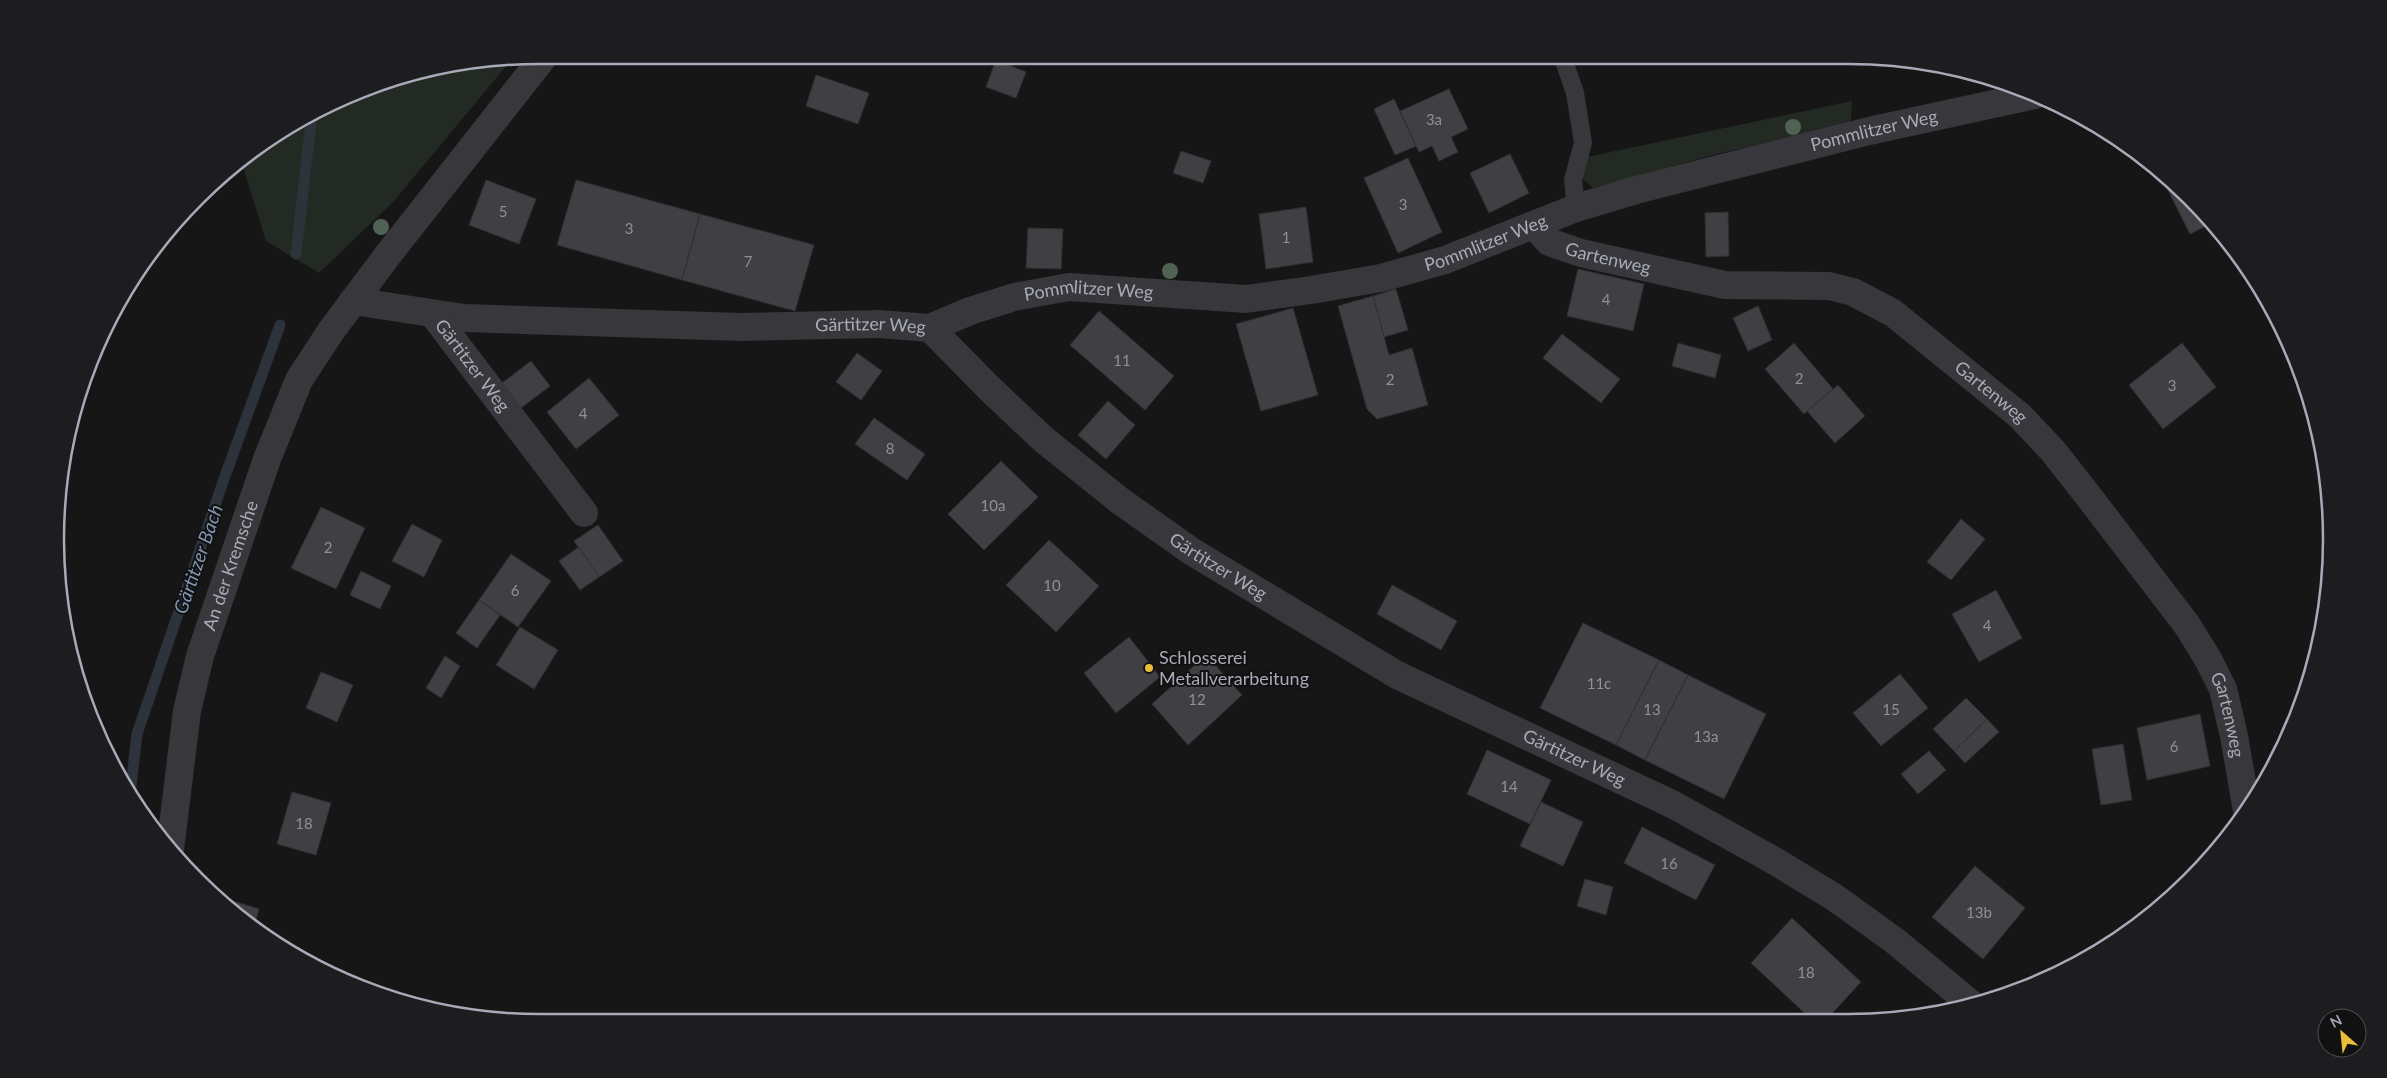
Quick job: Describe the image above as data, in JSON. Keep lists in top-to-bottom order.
{
  "streets": {
    "street": [
      "Pommlitzer Weg",
      "Gartenweg",
      "Gärtitzer Weg",
      "An der Kremsche"
    ]
  },
  "crossings": [
    ["Pommlitzer Weg", "Gartenweg"],
    ["Pommlitzer Weg", "Gärtitzer Weg"],
    ["Gärtitzer Weg", "An der Kremsche"]
  ],
  "water": ["Gärtitzer Bach"],
  "places": ["Schlosserei Metallverarbeitung"],
  "house_numbers": [
    "3a",
    "3",
    "5",
    "3",
    "1",
    "7",
    "4",
    "11",
    "2",
    "2",
    "3",
    "4",
    "8",
    "10a",
    "2",
    "10",
    "6",
    "4",
    "11c",
    "12",
    "13",
    "15",
    "13a",
    "6",
    "14",
    "18",
    "16",
    "13b",
    "18"
  ],
  "north": "top left"
}
